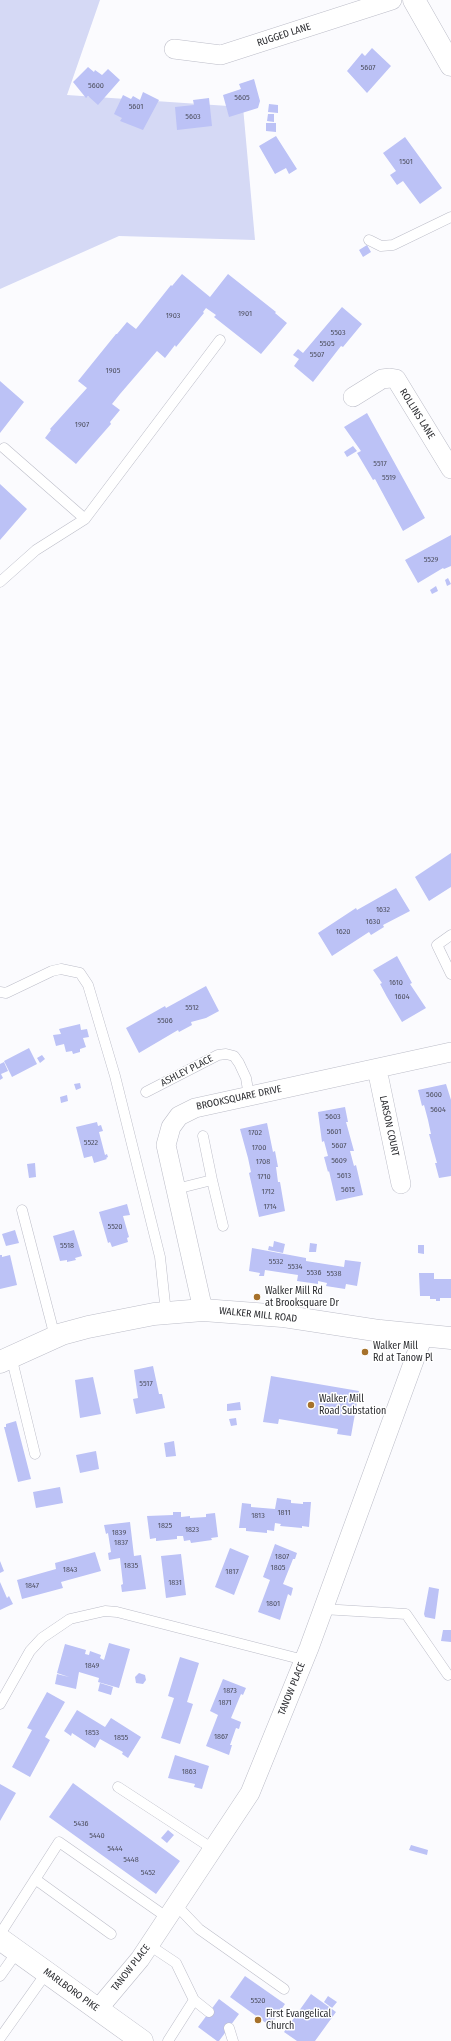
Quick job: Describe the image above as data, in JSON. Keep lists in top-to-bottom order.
{
  "streets": {
    "street": [
      "RUGGED LANE",
      "ROLLINS LANE",
      "BROOKSQUARE DRIVE",
      "LARSON COURT",
      "WALKER MILL ROAD",
      "TANOW PLACE",
      "MARLBORO PIKE"
    ],
    "lane": ["ASHLEY PLACE"]
  },
  "crossings": [
    ["ASHLEY PLACE", "BROOKSQUARE DRIVE"],
    ["BROOKSQUARE DRIVE", "LARSON COURT"],
    ["BROOKSQUARE DRIVE", "WALKER MILL ROAD"],
    ["WALKER MILL ROAD", "TANOW PLACE"],
    ["TANOW PLACE", "MARLBORO PIKE"]
  ],
  "places": [
    "Walker Mill Rd at Brooksquare Dr",
    "Walker Mill Rd at Tanow Pl",
    "Walker Mill Road Substation",
    "First Evangelical Church"
  ],
  "house_numbers": [
    "5607",
    "5600",
    "5605",
    "5601",
    "5603",
    "1501",
    "1901",
    "1903",
    "5503",
    "5505",
    "5507",
    "1905",
    "1907",
    "5517",
    "5519",
    "5529",
    "1632",
    "1630",
    "1620",
    "1610",
    "1604",
    "5512",
    "5506",
    "5600",
    "5604",
    "5603",
    "5601",
    "1702",
    "5522",
    "5607",
    "1700",
    "5609",
    "1708",
    "5613",
    "1710",
    "5615",
    "1712",
    "1714",
    "5520",
    "5518",
    "5532",
    "5534",
    "5536",
    "5538",
    "5517",
    "1811",
    "1813",
    "1825",
    "1823",
    "1839",
    "1837",
    "1807",
    "1835",
    "1805",
    "1843",
    "1817",
    "1831",
    "1847",
    "1801",
    "1849",
    "1873",
    "1871",
    "1853",
    "1867",
    "1855",
    "1863",
    "5436",
    "5440",
    "5444",
    "5448",
    "5452",
    "5520"
  ]
}
